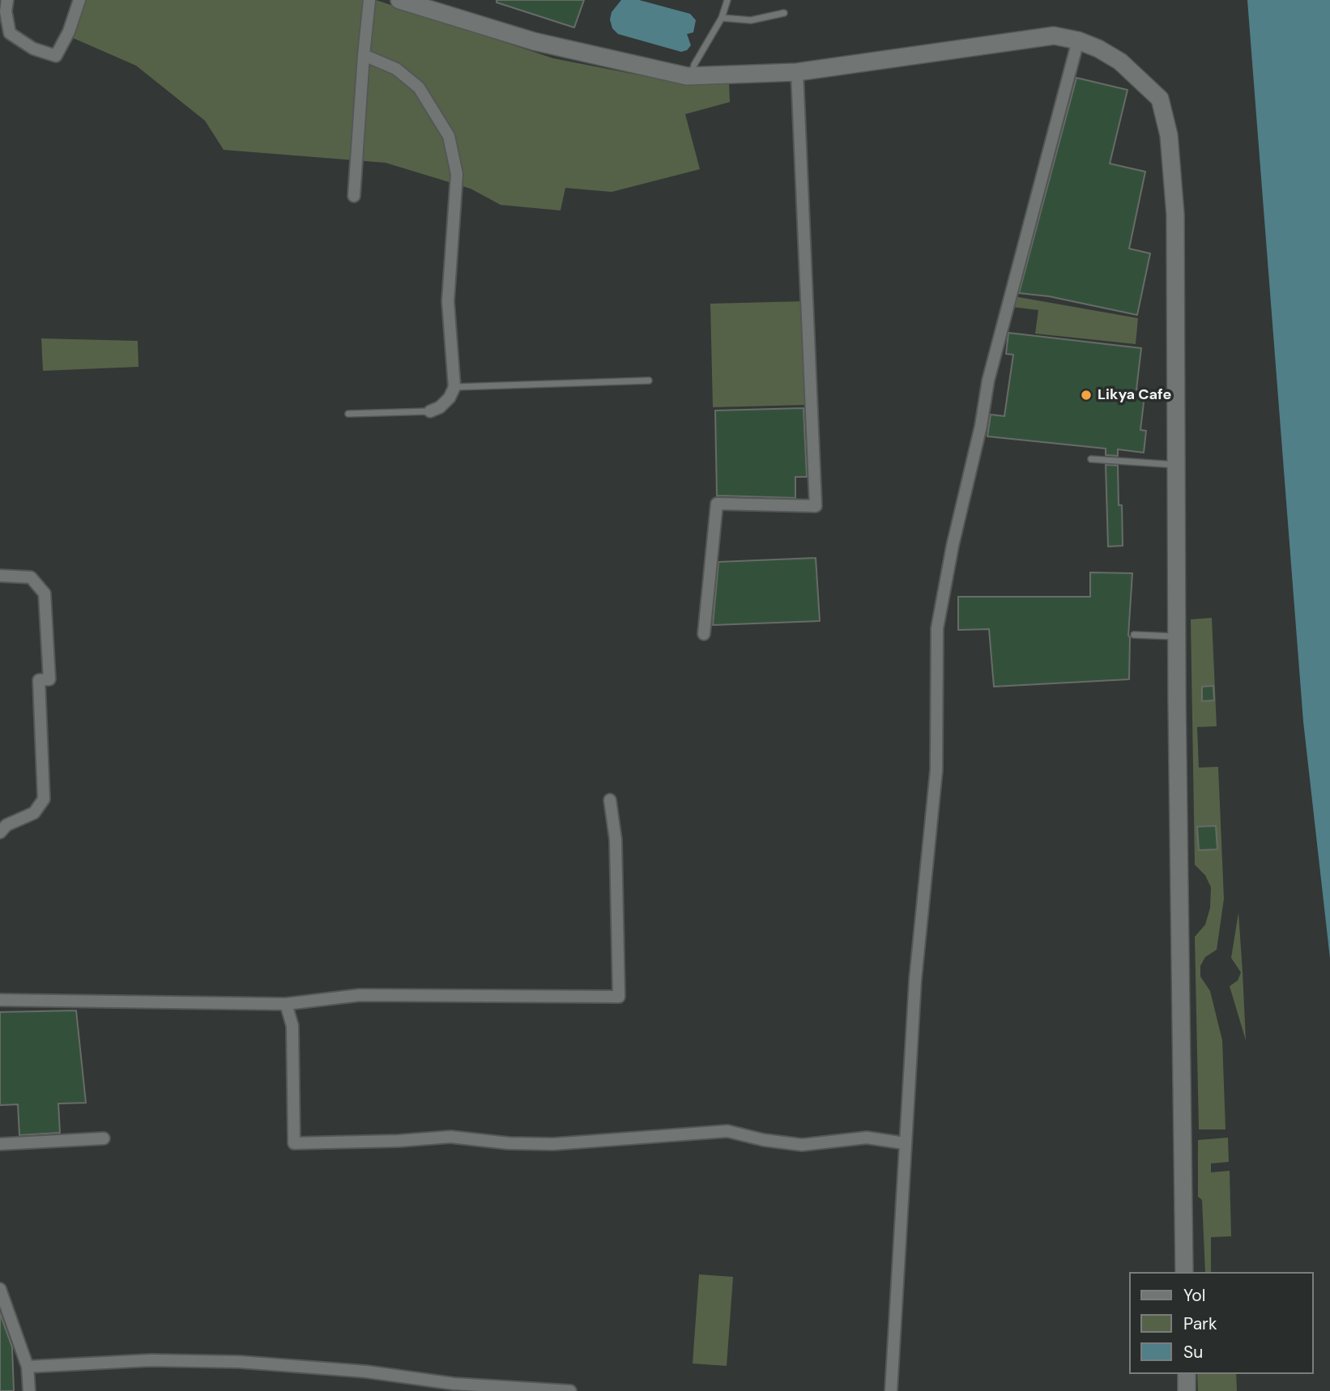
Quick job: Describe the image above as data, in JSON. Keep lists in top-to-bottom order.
{
  "places": ["Likya Cafe"],
  "legend": ["Yol", "Park", "Su"]
}
